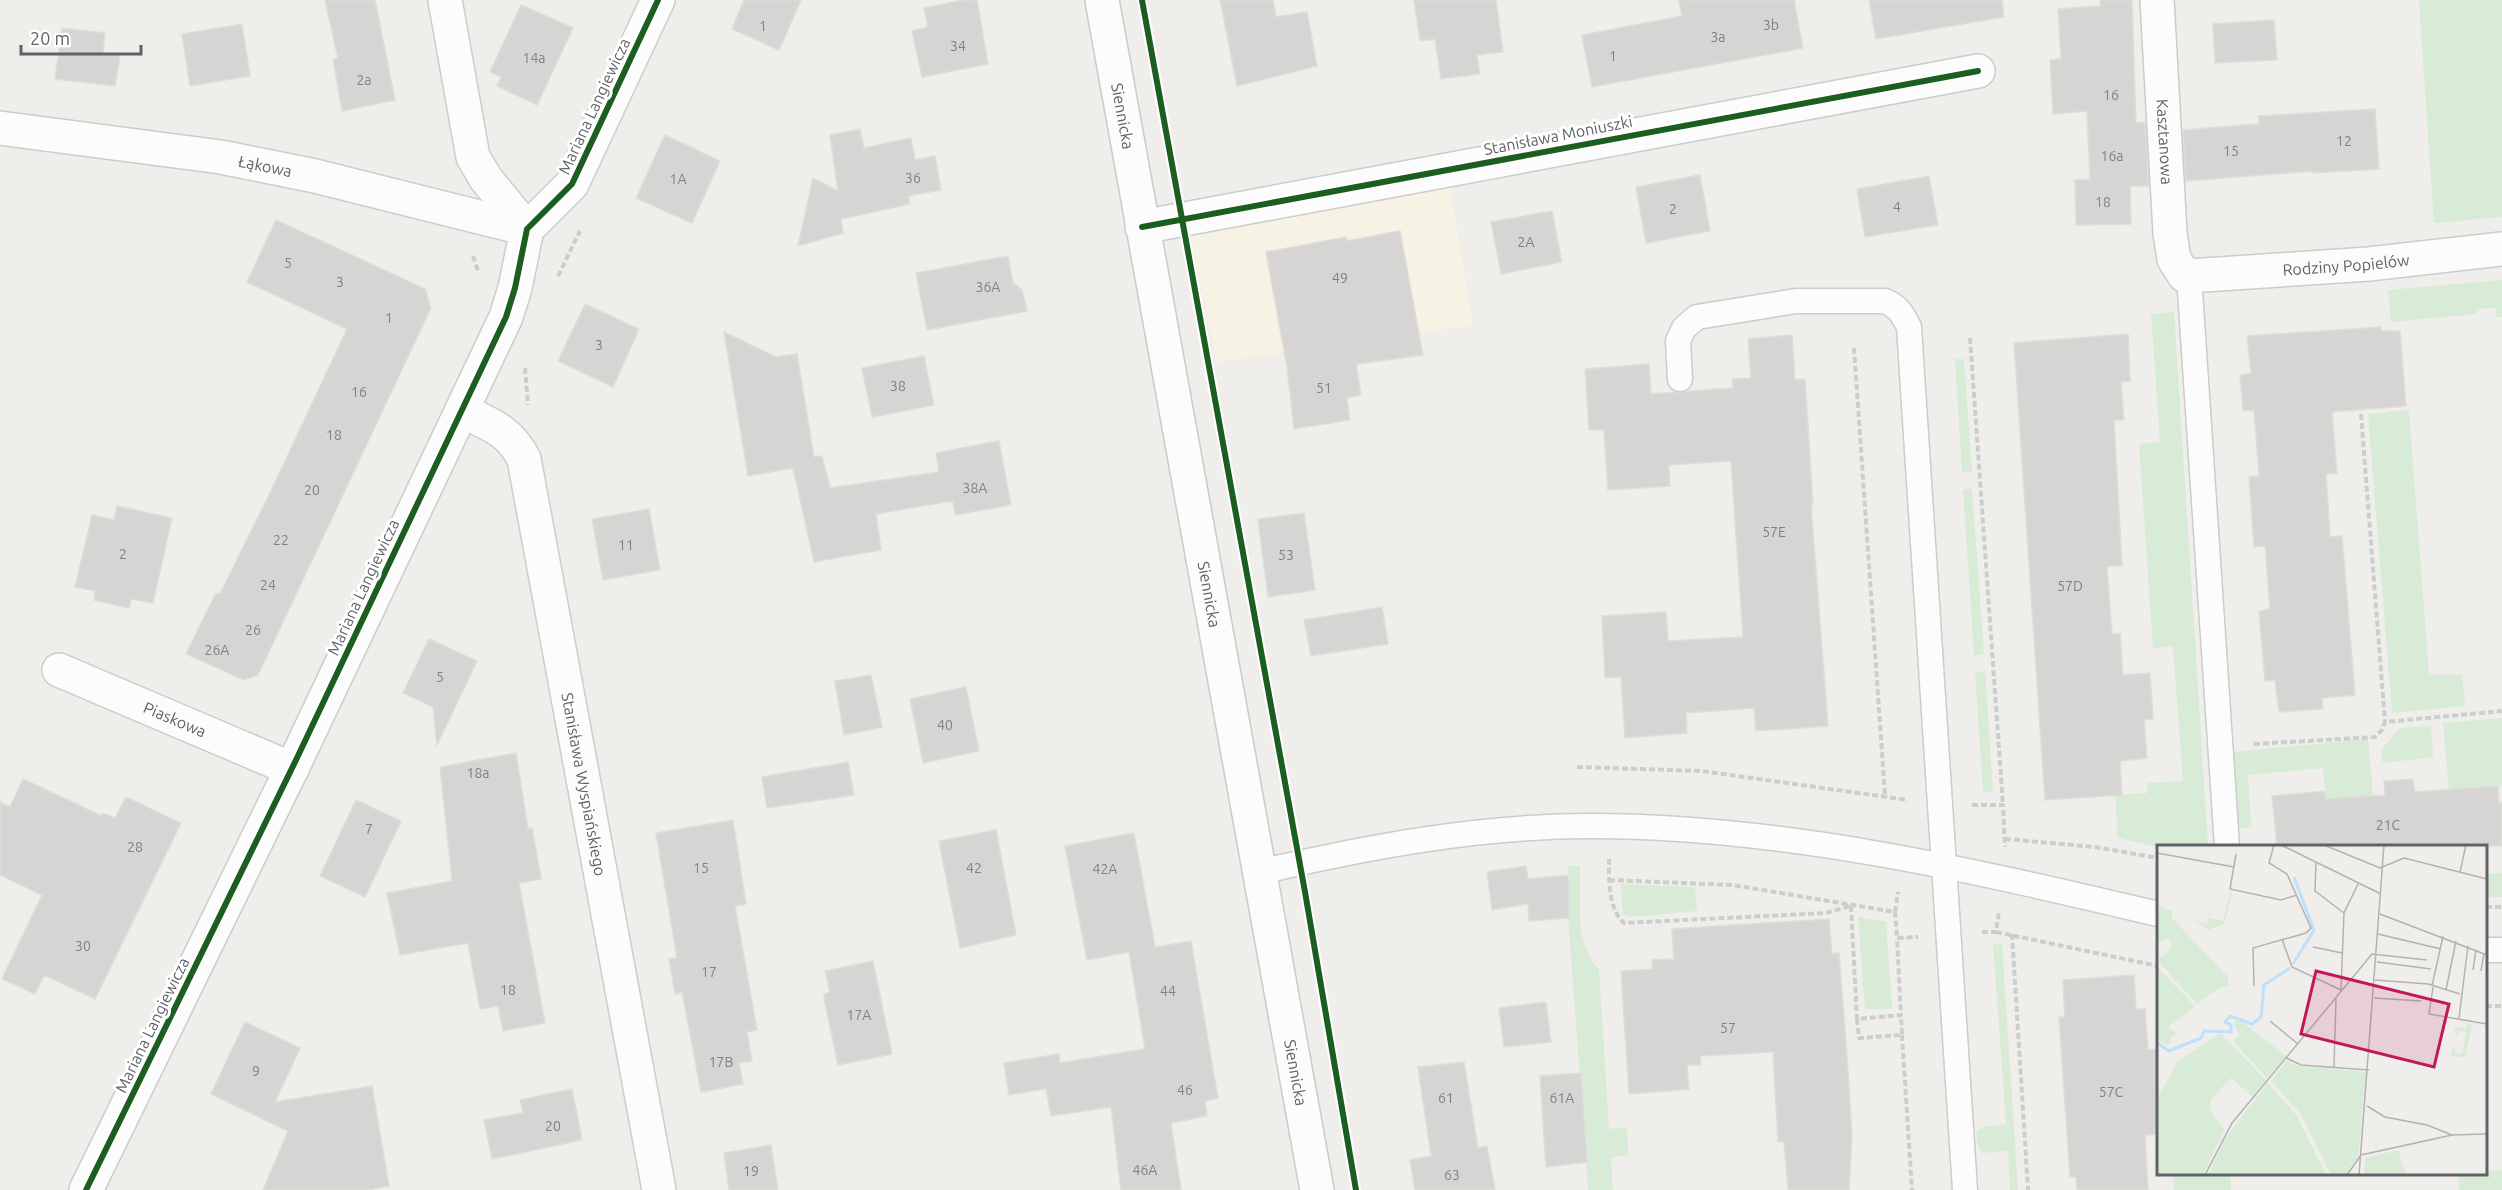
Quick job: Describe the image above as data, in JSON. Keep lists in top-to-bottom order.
{
  "streets": {
    "street": [
      "Mariana Langiewicza",
      "Siennicka",
      "Stanisława Moniuszki",
      "Kasztanowa",
      "Łąkowa",
      "Rodziny Popielów",
      "Piaskowa",
      "Stanisława Wyspiańskiego"
    ]
  },
  "crossings": [
    ["Mariana Langiewicza", "Łąkowa"],
    ["Mariana Langiewicza", "Piaskowa"],
    ["Mariana Langiewicza", "Stanisława Wyspiańskiego"],
    ["Siennicka", "Stanisława Moniuszki"],
    ["Kasztanowa", "Rodziny Popielów"]
  ],
  "house_numbers": [
    "3b",
    "1",
    "3a",
    "34",
    "1",
    "14a",
    "2a",
    "16",
    "12",
    "15",
    "16a",
    "36",
    "1A",
    "18",
    "4",
    "2",
    "2A",
    "5",
    "49",
    "3",
    "36A",
    "1",
    "3",
    "38",
    "51",
    "16",
    "18",
    "38A",
    "20",
    "57E",
    "22",
    "11",
    "2",
    "53",
    "24",
    "57D",
    "26",
    "26A",
    "5",
    "40",
    "18a",
    "21C",
    "7",
    "28",
    "15",
    "42",
    "42A",
    "30",
    "17",
    "18",
    "44",
    "17A",
    "57",
    "17B",
    "9",
    "46",
    "57C",
    "61",
    "61A",
    "20",
    "46A",
    "19",
    "63"
  ],
  "scale_bar": "20 m"
}
